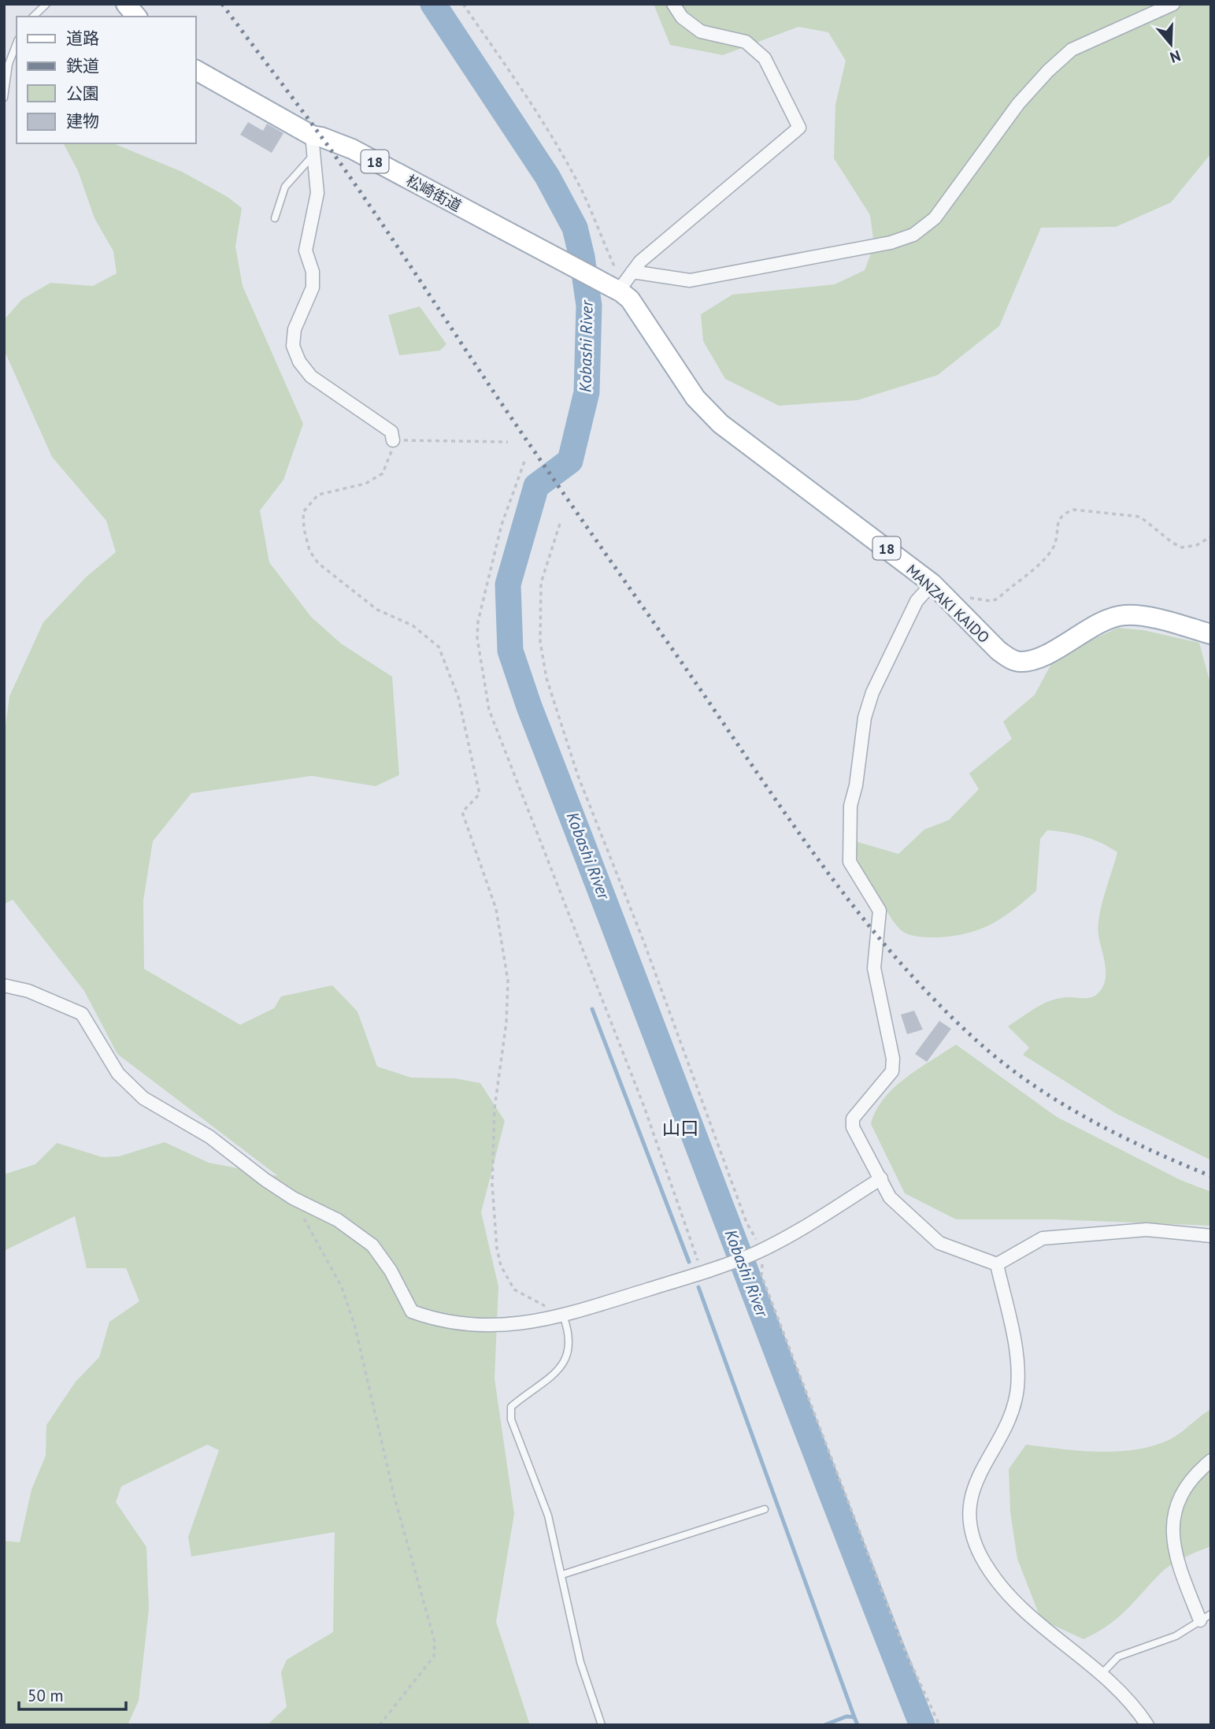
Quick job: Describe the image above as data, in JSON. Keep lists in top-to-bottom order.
{
  "streets": {
    "main road": ["18", "松崎街道", "MANZAKI KAIDO"]
  },
  "crossings": [
    ["松崎街道", "MANZAKI KAIDO"]
  ],
  "districts": ["山口"],
  "water": ["Kobashi River"],
  "legend": [
    "道路",
    "鉄道",
    "公園",
    "建物"
  ],
  "scale_bar": "50 m",
  "north": "bottom"
}
